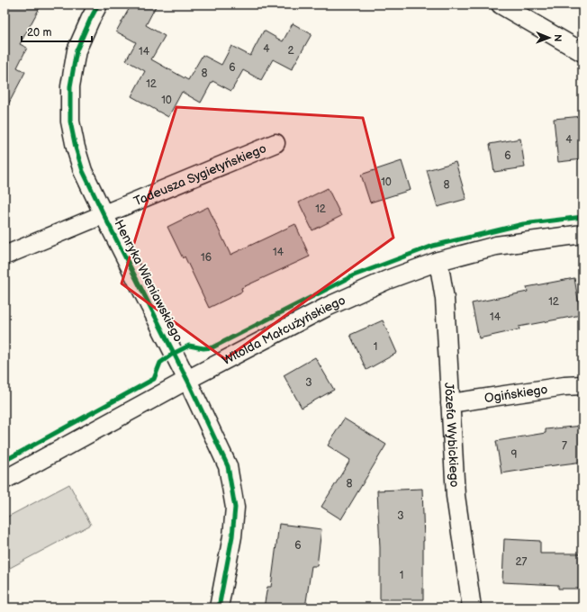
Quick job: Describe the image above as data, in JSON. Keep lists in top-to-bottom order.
{
  "streets": {
    "street": [
      "Tadeusza Sygietyńskiego",
      "Henryka Wieniawskiego",
      "Witolda Małcużyńskiego",
      "Ogińskiego",
      "Józefa Wybickiego"
    ]
  },
  "crossings": [
    ["Tadeusza Sygietyńskiego", "Henryka Wieniawskiego"],
    ["Henryka Wieniawskiego", "Witolda Małcużyńskiego"],
    ["Witolda Małcużyńskiego", "Józefa Wybickiego"],
    ["Ogińskiego", "Józefa Wybickiego"]
  ],
  "house_numbers": [
    "4",
    "2",
    "14",
    "6",
    "8",
    "12",
    "10",
    "4",
    "6",
    "10",
    "8",
    "12",
    "14",
    "16",
    "12",
    "14",
    "1",
    "3",
    "7",
    "9",
    "8",
    "3",
    "6",
    "27",
    "1"
  ],
  "scale_bar": "20 m",
  "north": "right"
}
